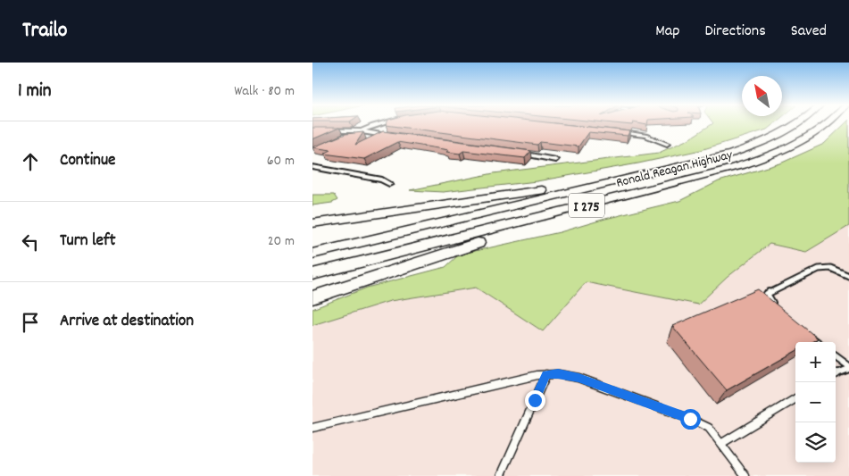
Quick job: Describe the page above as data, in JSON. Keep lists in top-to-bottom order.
{
  "streets": {
    "highway": ["Ronald Reagan Highway", "I 275"]
  },
  "north": "top left",
  "page": {
    "header": "Trailo",
    "nav": ["Map", "Directions", "Saved"],
    "heading": ["1 min", "Walk · 80 m"],
    "list": [
      ["Continue", "60 m"],
      ["Turn left", "20 m"],
      "Arrive at destination"
    ],
    "map_buttons": ["+", "−"]
  }
}
